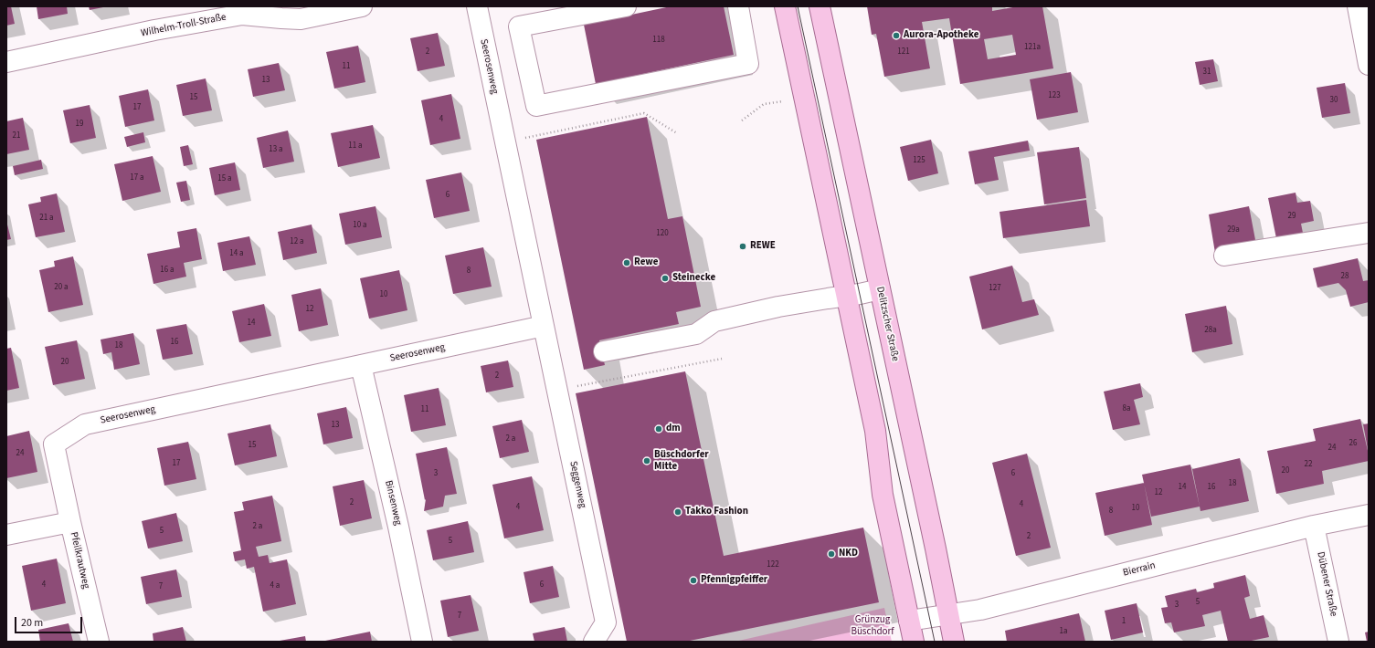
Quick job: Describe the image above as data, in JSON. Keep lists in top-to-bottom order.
{
  "streets": {
    "main road": ["Delitzscher Straße"],
    "street": [
      "Wilhelm-Troll-Straße",
      "Seerosenweg",
      "Seggenweg",
      "Binsenweg",
      "Pfeilkrautweg",
      "Bierrain",
      "Dübener Straße"
    ]
  },
  "crossings": [
    ["Seerosenweg", "Seggenweg"],
    ["Seerosenweg", "Binsenweg"],
    ["Seerosenweg", "Pfeilkrautweg"],
    ["Delitzscher Straße", "Bierrain"],
    ["Bierrain", "Dübener Straße"]
  ],
  "parks": ["Grünzug Büschdorf"],
  "places": [
    "Aurora-Apotheke",
    "REWE",
    "Rewe",
    "Steinecke",
    "dm",
    "Büschdorfer Mitte",
    "Takko Fashion",
    "NKD",
    "Pfennigpfeiffer"
  ],
  "house_numbers": [
    "118",
    "121a",
    "2",
    "121",
    "11",
    "31",
    "13",
    "123",
    "15",
    "30",
    "17",
    "4",
    "19",
    "21",
    "11 a",
    "13 a",
    "125",
    "17 a",
    "15 a",
    "6",
    "29",
    "21 a",
    "10 a",
    "29a",
    "120",
    "12 a",
    "14 a",
    "16 a",
    "8",
    "28",
    "20 a",
    "127",
    "10",
    "12",
    "14",
    "28a",
    "16",
    "18",
    "20",
    "2",
    "8a",
    "11",
    "13",
    "2 a",
    "26",
    "15",
    "24",
    "24",
    "17",
    "22",
    "20",
    "3",
    "6",
    "18",
    "14",
    "16",
    "12",
    "2",
    "4",
    "4",
    "10",
    "8",
    "2 a",
    "5",
    "2",
    "5",
    "122",
    "4",
    "6",
    "4 a",
    "7",
    "5",
    "3",
    "7",
    "1",
    "1a"
  ],
  "scale_bar": "20 m"
}
